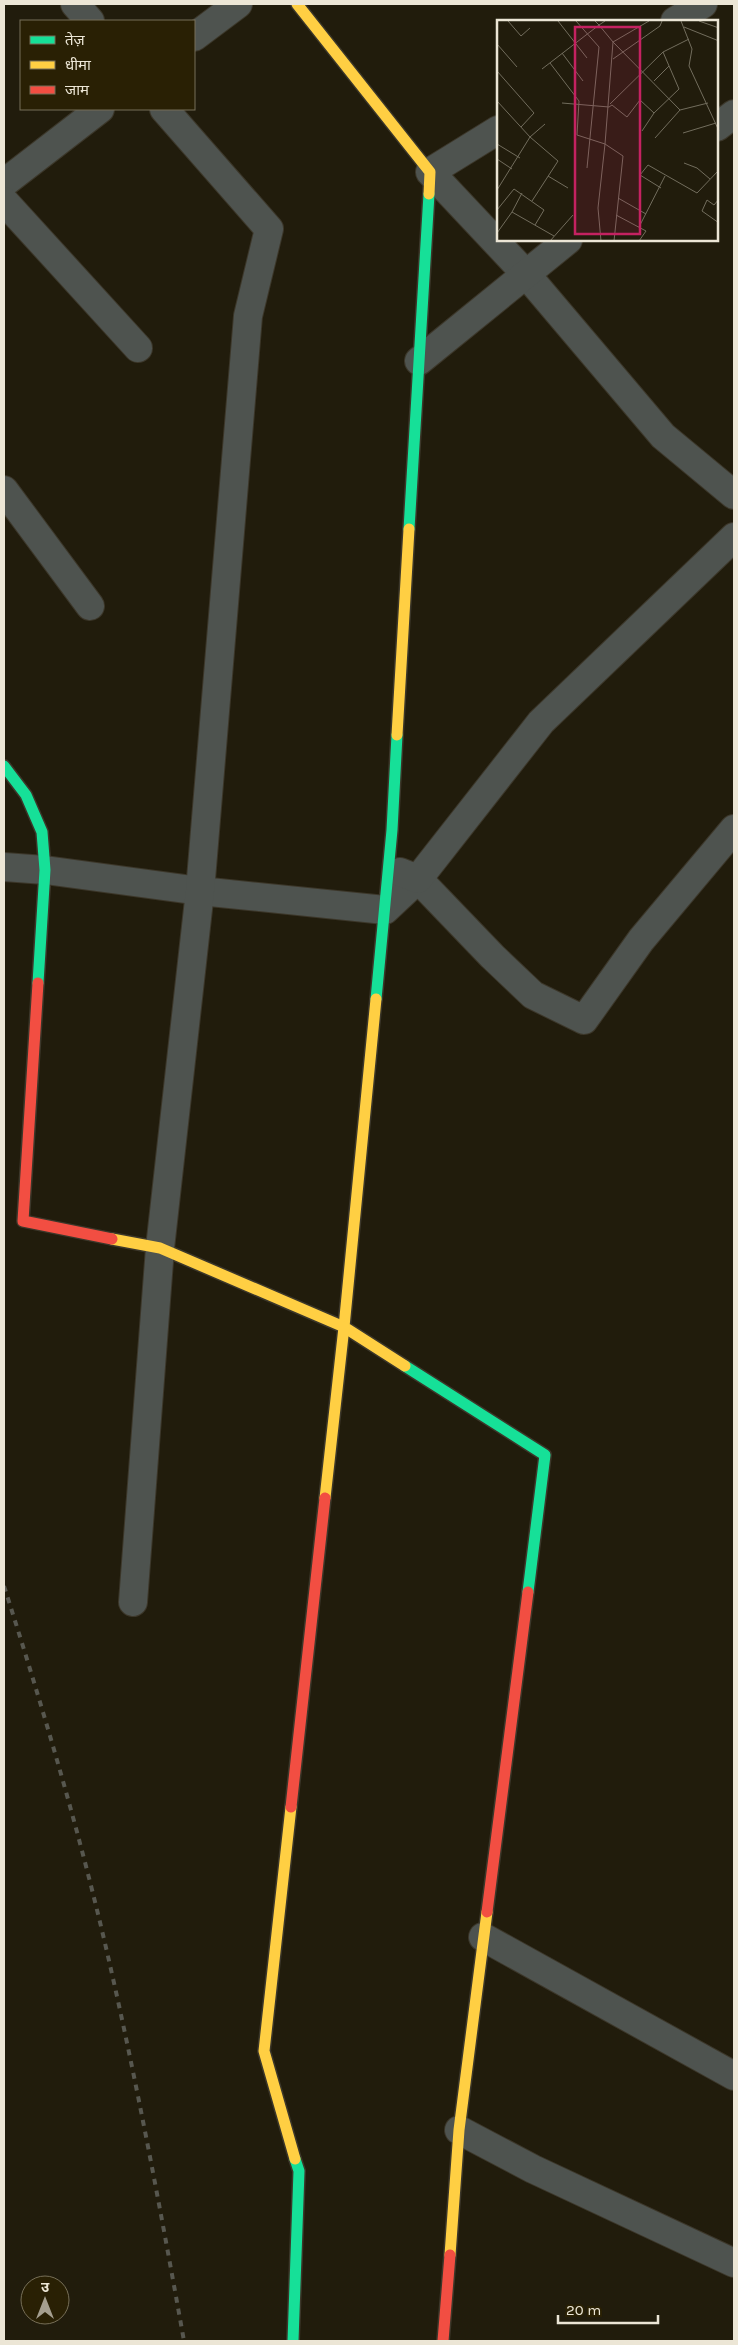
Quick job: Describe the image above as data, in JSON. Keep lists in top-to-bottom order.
{
  "legend": ["तेज़", "धीमा", "जाम"],
  "scale_bar": "20 m",
  "north": "top"
}
